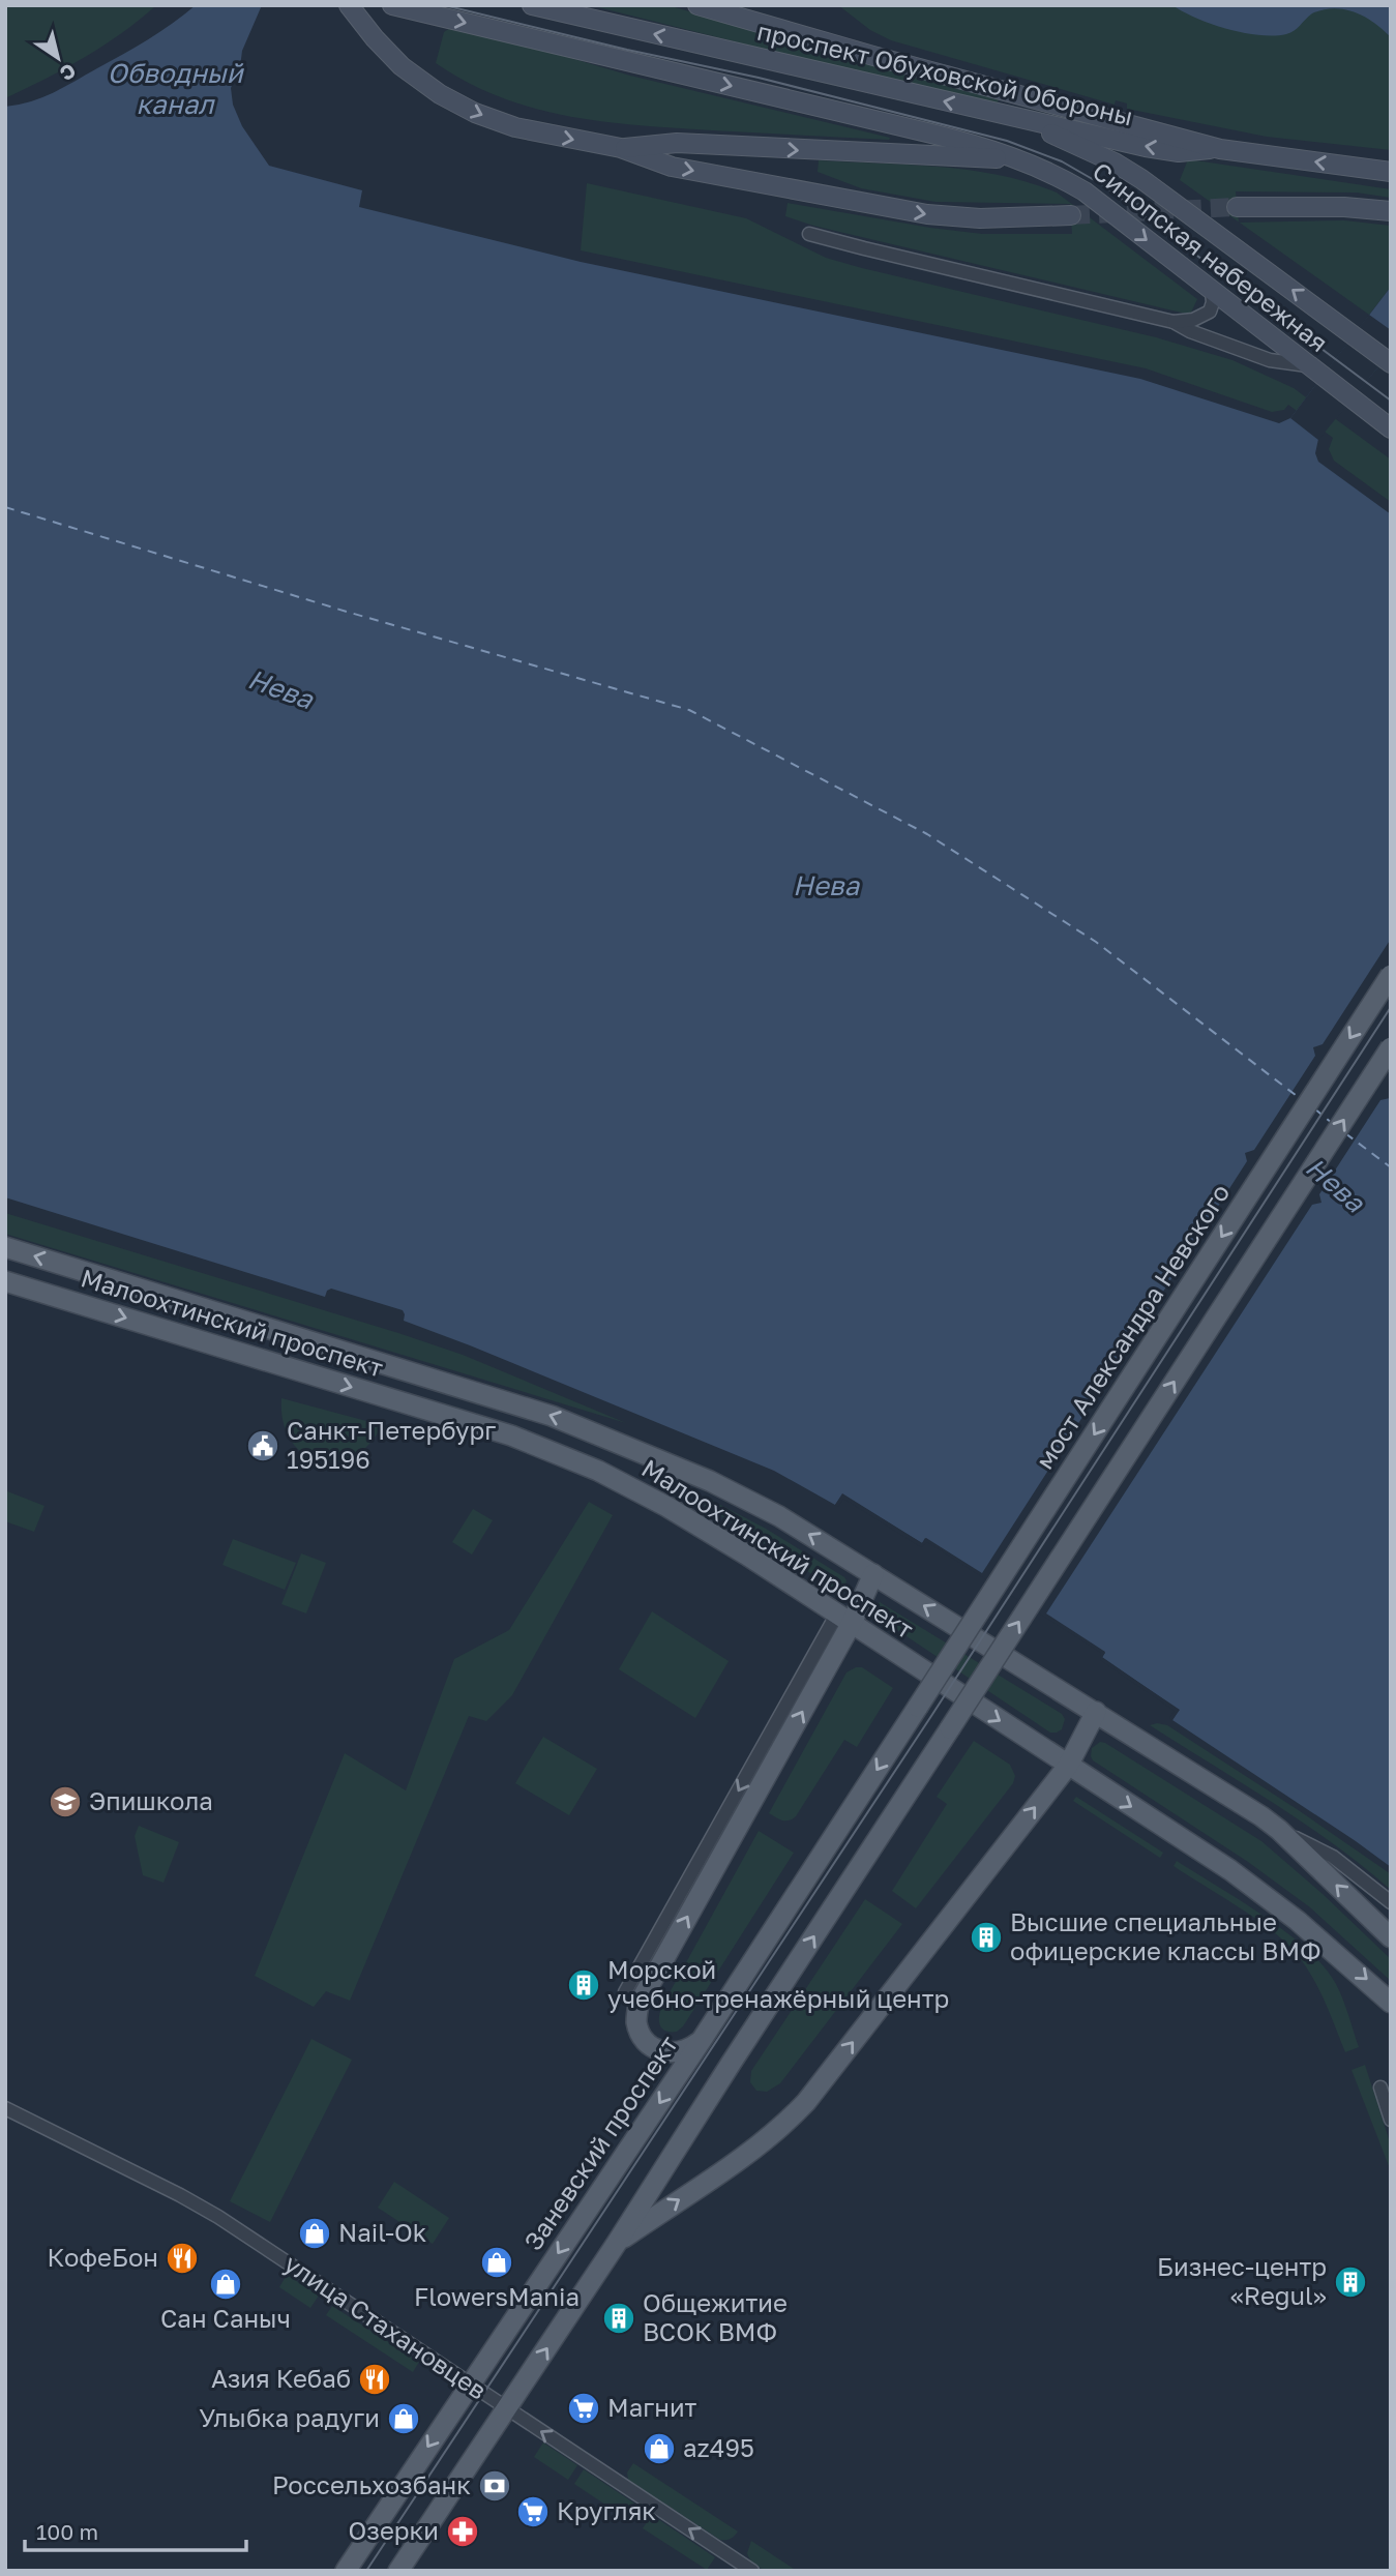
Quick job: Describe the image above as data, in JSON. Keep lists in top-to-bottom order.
{
  "streets": {
    "main road": [
      "проспект Обуховской Обороны",
      "Синопская набережная",
      "Малоохтинский проспект",
      "мост Александра Невского",
      "Заневский проспект"
    ],
    "street": ["улица Стахановцев"]
  },
  "crossings": [
    ["проспект Обуховской Обороны", "Синопская набережная"],
    ["мост Александра Невского", "Заневский проспект"],
    ["Заневский проспект", "улица Стахановцев"]
  ],
  "water": ["Обводный канал", "Нева"],
  "places": {
    "public building": ["Санкт-Петербург 195196"],
    "school or university": ["Эпишкола"],
    "building": [
      "Высшие специальные офицерские классы ВМФ",
      "Морской учебно-тренажёрный центр",
      "Бизнес-центр «Regul»",
      "Общежитие ВСОК ВМФ"
    ],
    "shop": [
      "Nail-Ok",
      "FlowersMania",
      "Сан Саныч",
      "Улыбка радуги",
      "az495"
    ],
    "restaurant": ["КофеБон", "Азия Кебаб"],
    "supermarket": ["Магнит", "Кругляк"],
    "bank": ["Россельхозбанк"],
    "pharmacy": ["Озерки"]
  },
  "scale_bar": "100 m",
  "north": "bottom right"
}
